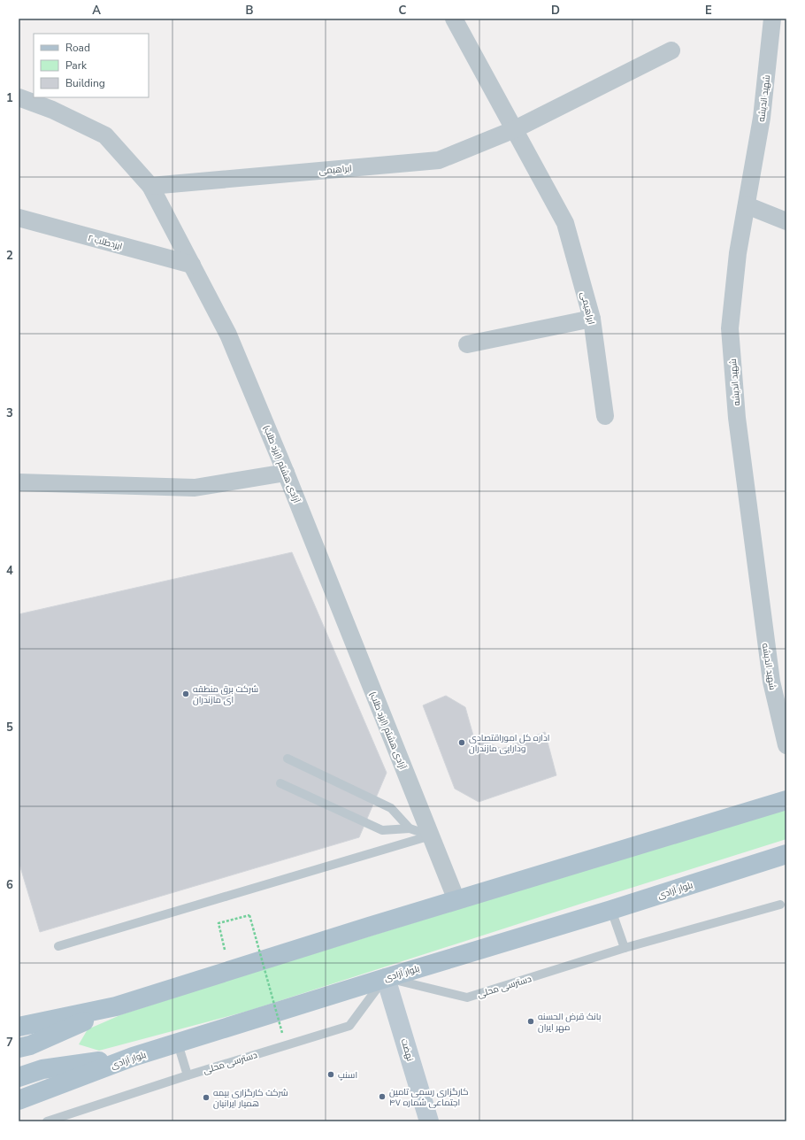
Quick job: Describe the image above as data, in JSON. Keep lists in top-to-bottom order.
{
  "streets": {
    "main road": ["بلوار آزادی", "نهضت"],
    "street": [
      "شهید اندیشه",
      "ابراهیمی",
      "ایزدطلب ۲",
      "آزادی هشتم (ایزد طلب)"
    ],
    "lane": ["دسترسی محلی"]
  },
  "crossings": [
    ["ابراهیمی", "آزادی هشتم (ایزد طلب)"],
    ["ایزدطلب ۲", "آزادی هشتم (ایزد طلب)"],
    ["بلوار آزادی", "دسترسی محلی"],
    ["بلوار آزادی", "نهضت"],
    ["دسترسی محلی", "نهضت"]
  ],
  "places": [
    "شرکت برق منطقه ای مازندران",
    "اداره کل اموراقتصادی ودارایی مازندران",
    "بانک قرض الحسنه مهر ایران",
    "اسنپ",
    "کارگزاری رسمی تامین اجتماعی شماره ۴۷",
    "شرکت کارگزاری بیمه همیار ایرانیان"
  ],
  "legend": ["Road", "Park", "Building"],
  "grid": {
    "columns": [
      "A",
      "B",
      "C",
      "D",
      "E"
    ],
    "rows": [
      "1",
      "2",
      "3",
      "4",
      "5",
      "6",
      "7"
    ]
  }
}
